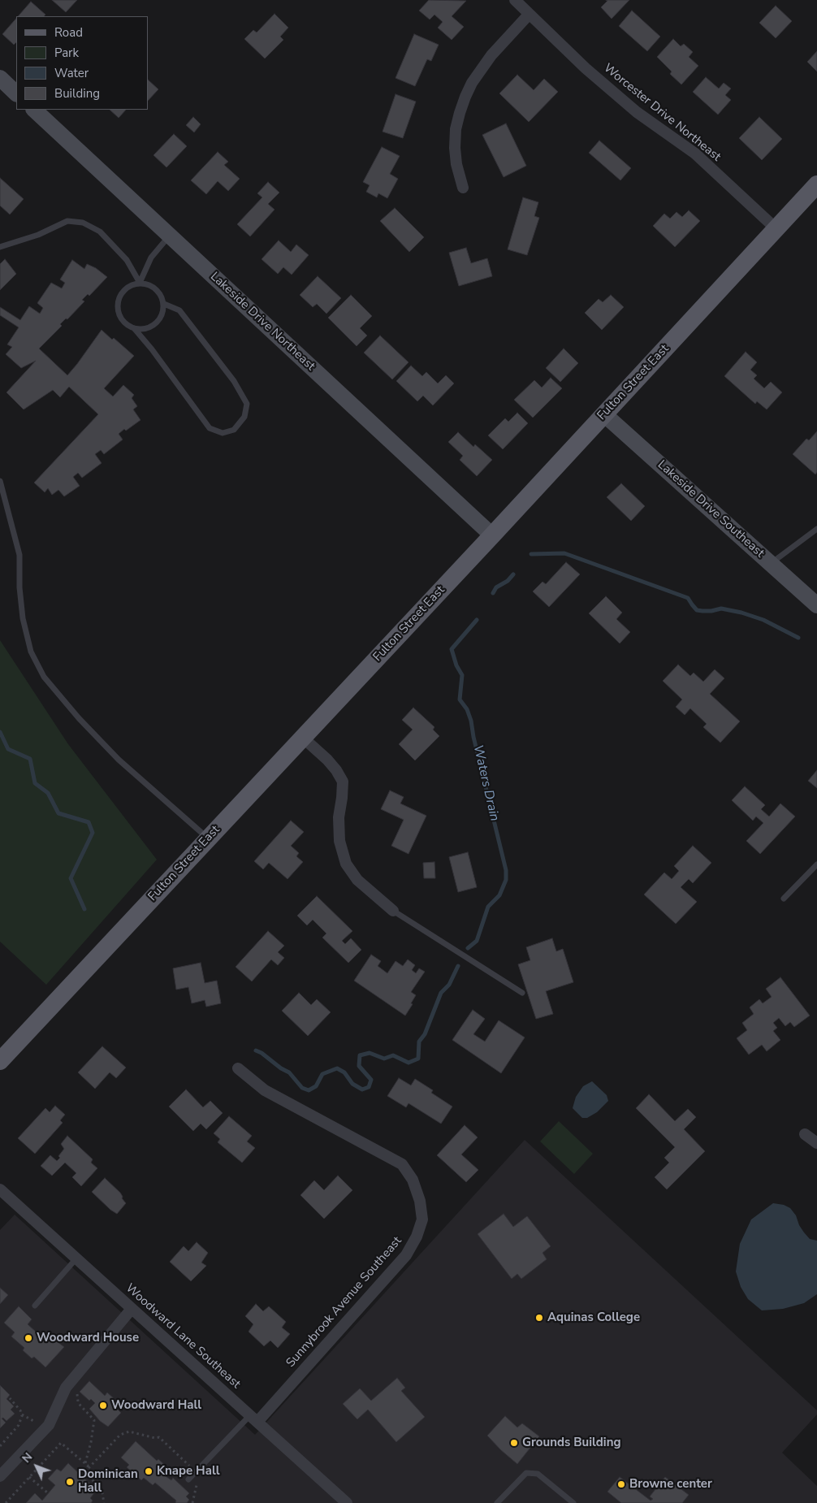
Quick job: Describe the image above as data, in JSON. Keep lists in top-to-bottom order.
{
  "streets": {
    "main road": ["Fulton Street East"],
    "street": [
      "Worcester Drive Northeast",
      "Lakeside Drive Northeast",
      "Lakeside Drive Southeast",
      "Sunnybrook Avenue Southeast",
      "Woodward Lane Southeast"
    ]
  },
  "crossings": [
    ["Worcester Drive Northeast", "Fulton Street East"],
    ["Lakeside Drive Northeast", "Fulton Street East"],
    ["Fulton Street East", "Lakeside Drive Southeast"],
    ["Sunnybrook Avenue Southeast", "Woodward Lane Southeast"]
  ],
  "water": ["Waters Drain"],
  "places": [
    "Aquinas College",
    "Woodward House",
    "Woodward Hall",
    "Grounds Building",
    "Knape Hall",
    "Dominican Hall",
    "Browne center"
  ],
  "legend": [
    "Road",
    "Park",
    "Water",
    "Building"
  ],
  "north": "top left"
}
